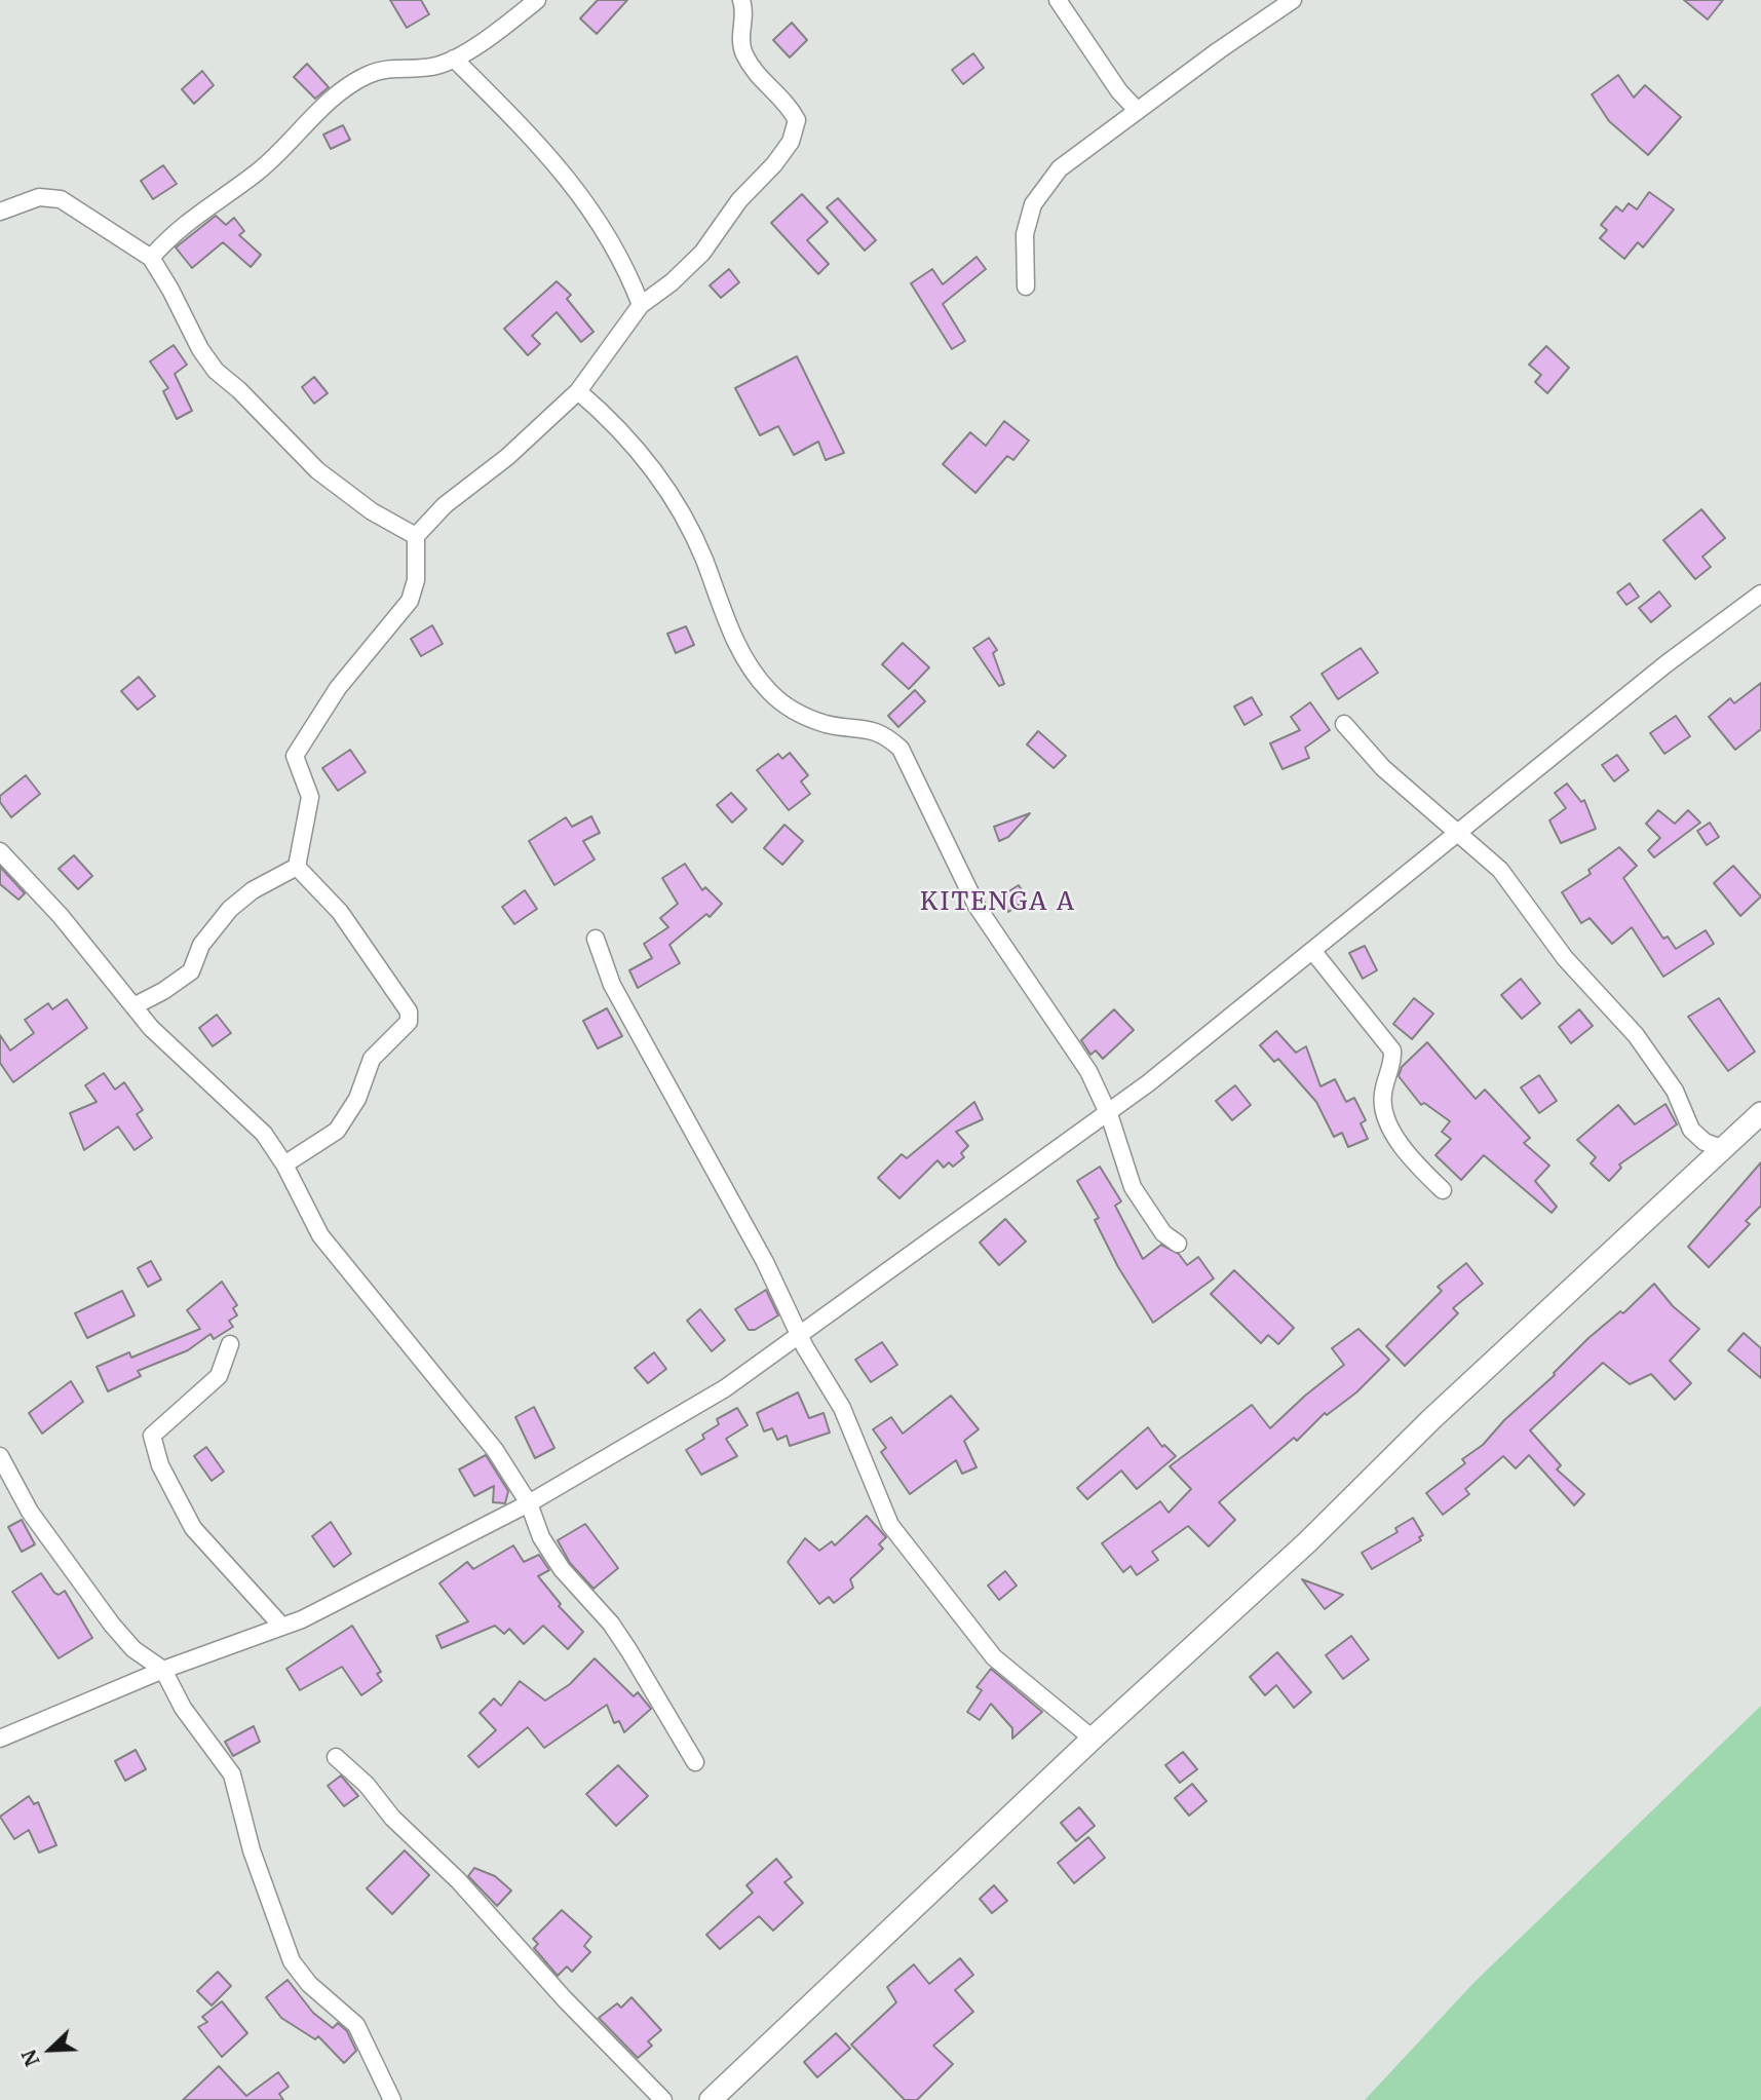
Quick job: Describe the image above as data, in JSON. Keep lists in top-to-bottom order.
{
  "districts": ["KITENGA A"],
  "north": "bottom left"
}
